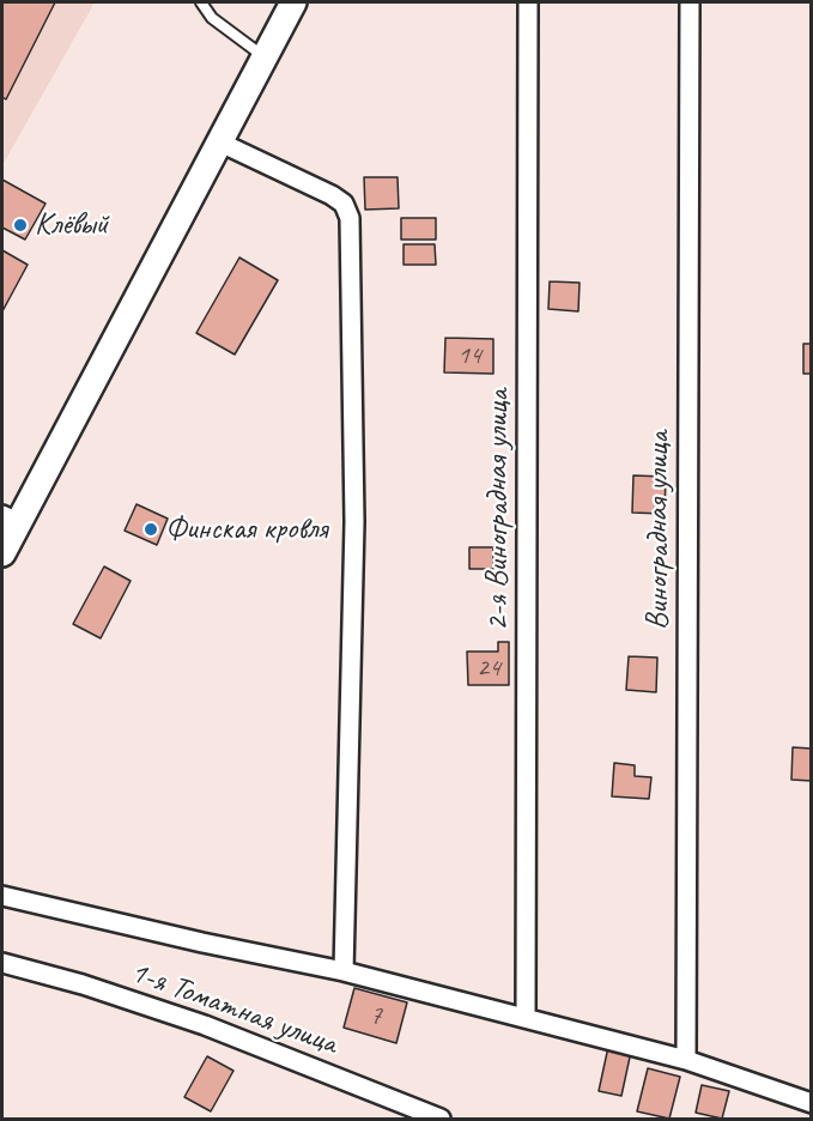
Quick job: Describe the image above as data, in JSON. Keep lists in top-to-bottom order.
{
  "streets": {
    "street": ["2-я Виноградная улица", "Виноградная улица", "1-я Томатная улица"]
  },
  "places": ["Клёвый", "Финская кровля"],
  "house_numbers": ["14", "24", "7"]
}
